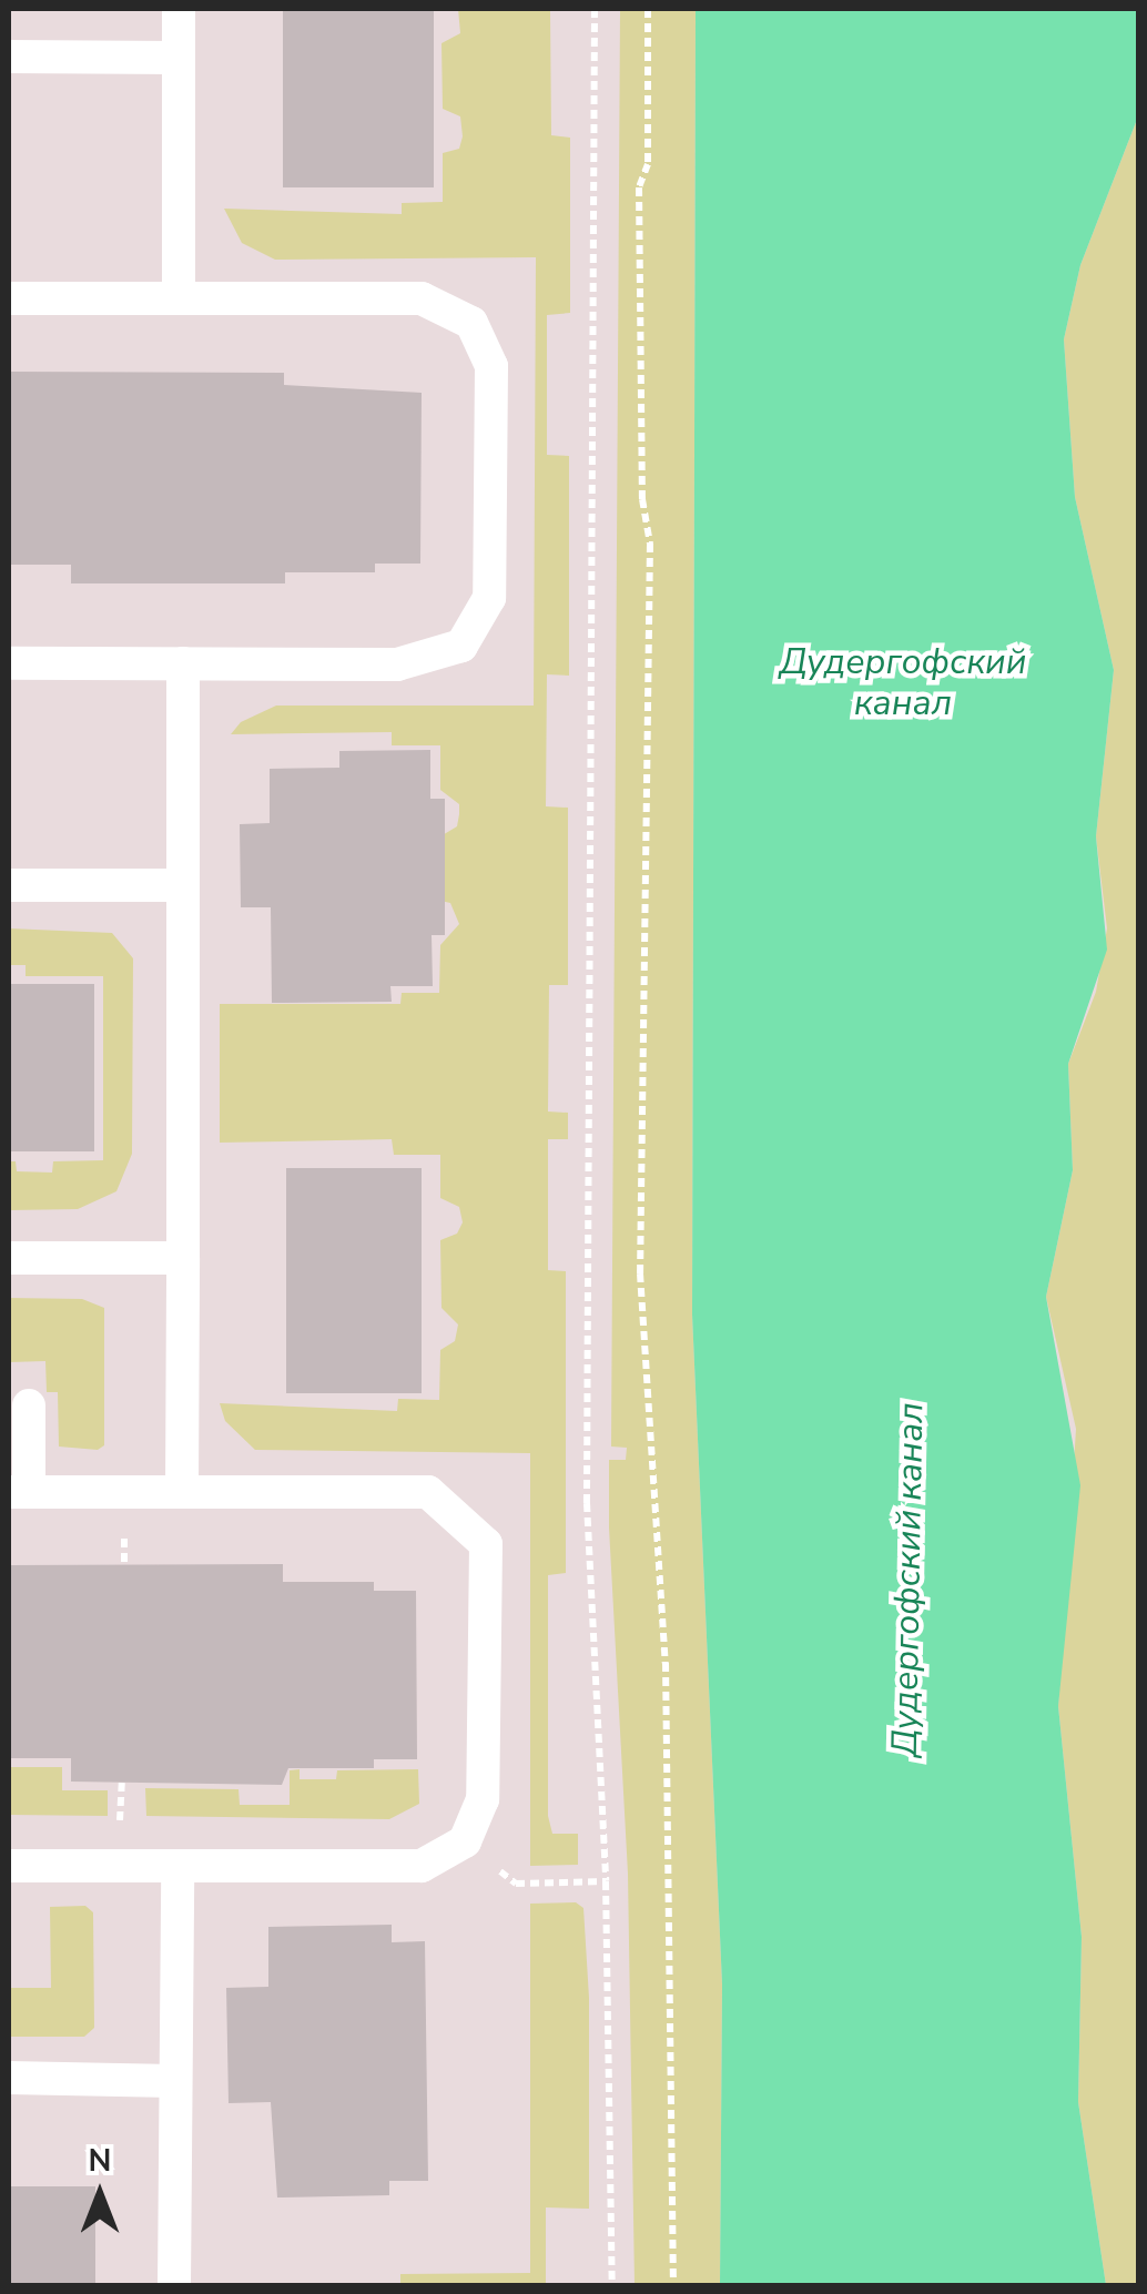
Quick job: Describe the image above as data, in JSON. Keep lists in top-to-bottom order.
{
  "water": ["Дудергофский канал"],
  "north": "top"
}
